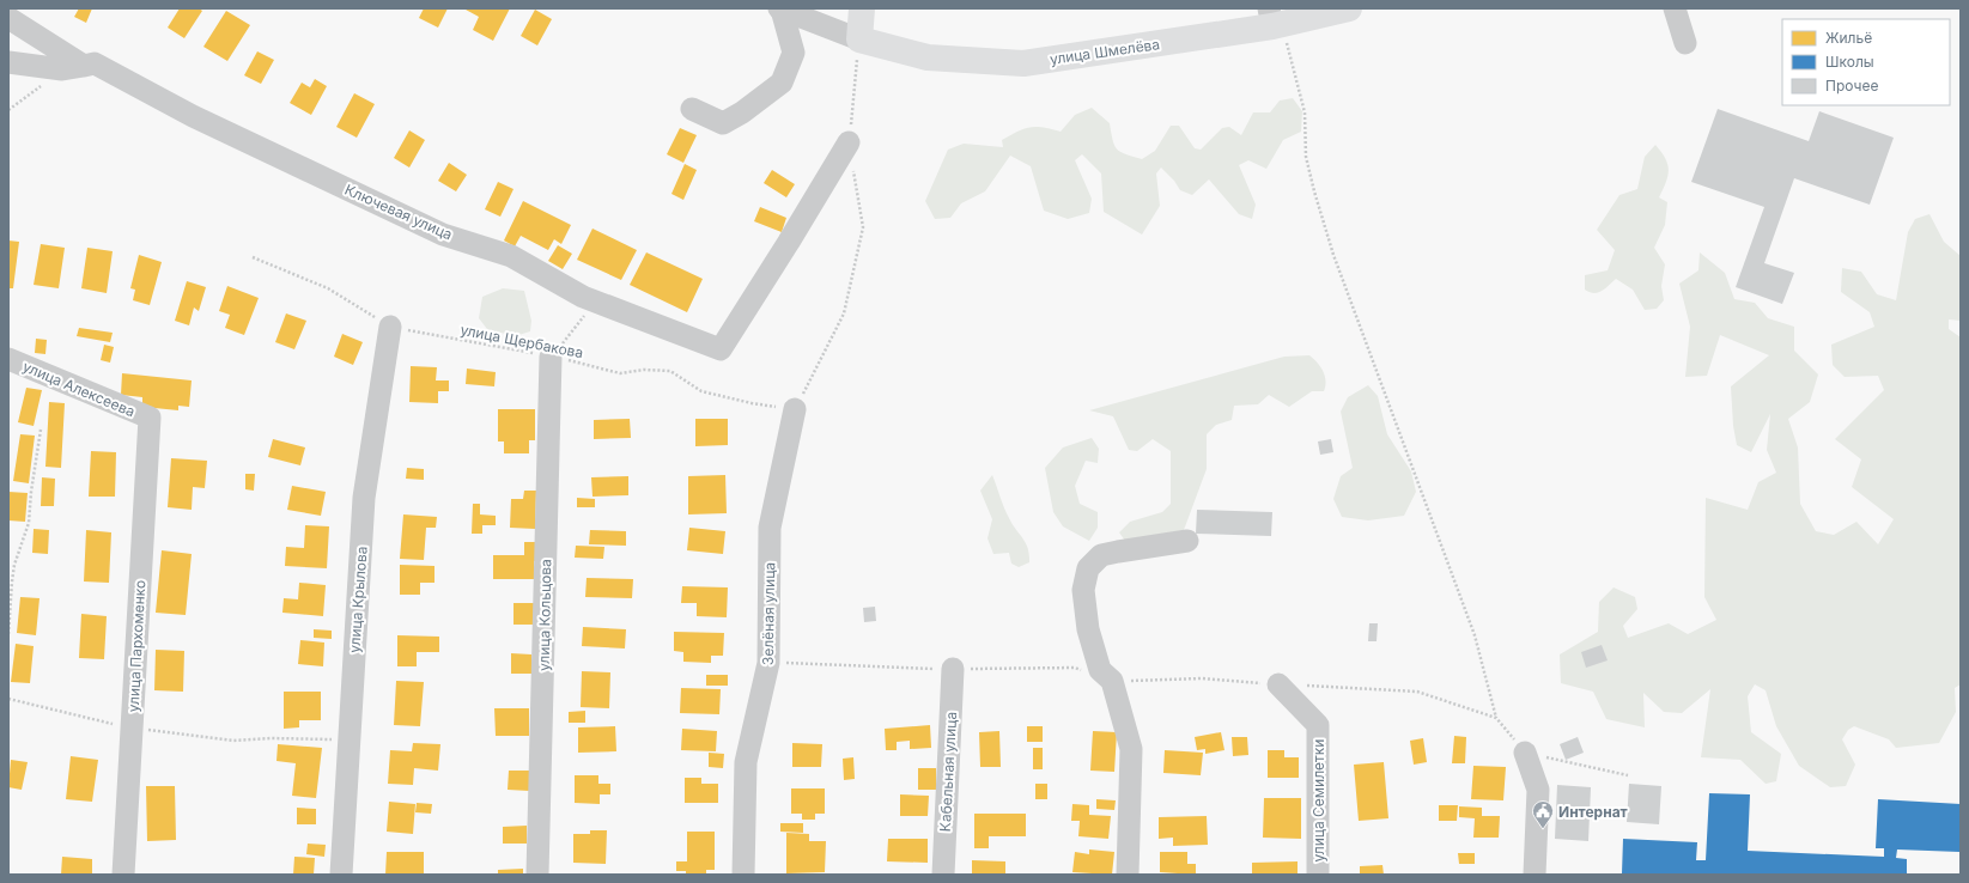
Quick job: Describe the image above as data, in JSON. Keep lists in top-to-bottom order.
{
  "streets": {
    "main road": ["улица Шмелёва"],
    "street": [
      "Ключевая улица",
      "улица Алексеева",
      "улица Крылова",
      "Зелёная улица",
      "улица Кольцова",
      "улица Пархоменко",
      "Кабельная улица",
      "улица Семилетки"
    ],
    "path": ["улица Щербакова"]
  },
  "crossings": [
    ["улица Щербакова", "улица Крылова"],
    ["улица Щербакова", "Зелёная улица"],
    ["улица Щербакова", "улица Кольцова"],
    ["улица Алексеева", "улица Пархоменко"]
  ],
  "places": {
    "public building": ["Интернат"]
  },
  "legend": ["Жильё", "Школы", "Прочее"]
}
